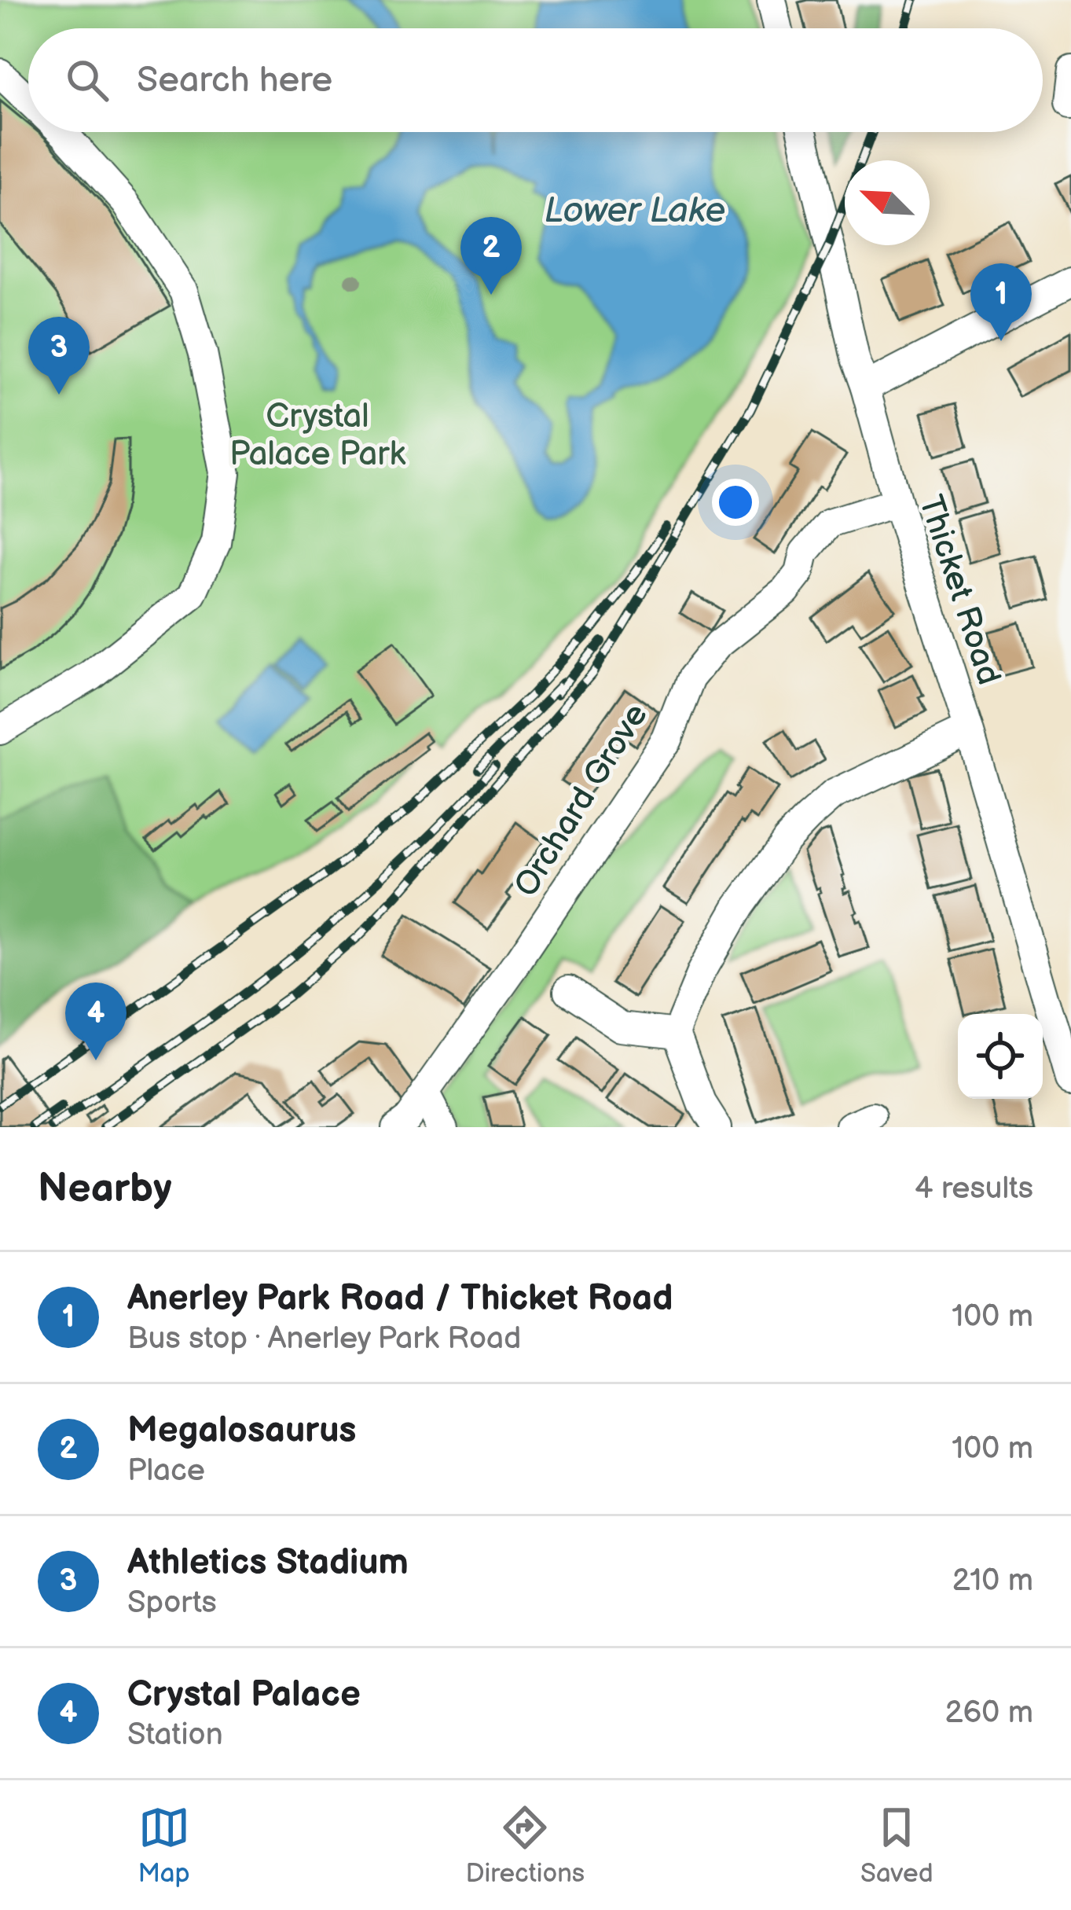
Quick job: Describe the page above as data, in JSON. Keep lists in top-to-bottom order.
{
  "streets": {
    "street": ["Thicket Road", "Orchard Grove"]
  },
  "crossings": [
    ["Thicket Road", "Orchard Grove"]
  ],
  "water": ["Lower Lake"],
  "parks": ["Crystal Palace Park"],
  "north": "top left",
  "page": {
    "search": "Search here",
    "pins": [
      "2",
      "1",
      "3",
      "4"
    ],
    "heading": ["Nearby", "4 results"],
    "list": [
      {
        "mark": "1",
        "name": "Anerley Park Road / Thicket Road",
        "note": "Bus stop · Anerley Park Road",
        "value": "100 m"
      },
      {
        "mark": "2",
        "name": "Megalosaurus",
        "note": "Place",
        "value": "100 m"
      },
      {
        "mark": "3",
        "name": "Athletics Stadium",
        "note": "Sports",
        "value": "210 m"
      },
      {
        "mark": "4",
        "name": "Crystal Palace",
        "note": "Station",
        "value": "260 m"
      }
    ],
    "nav": ["Map", "Directions", "Saved"]
  }
}
